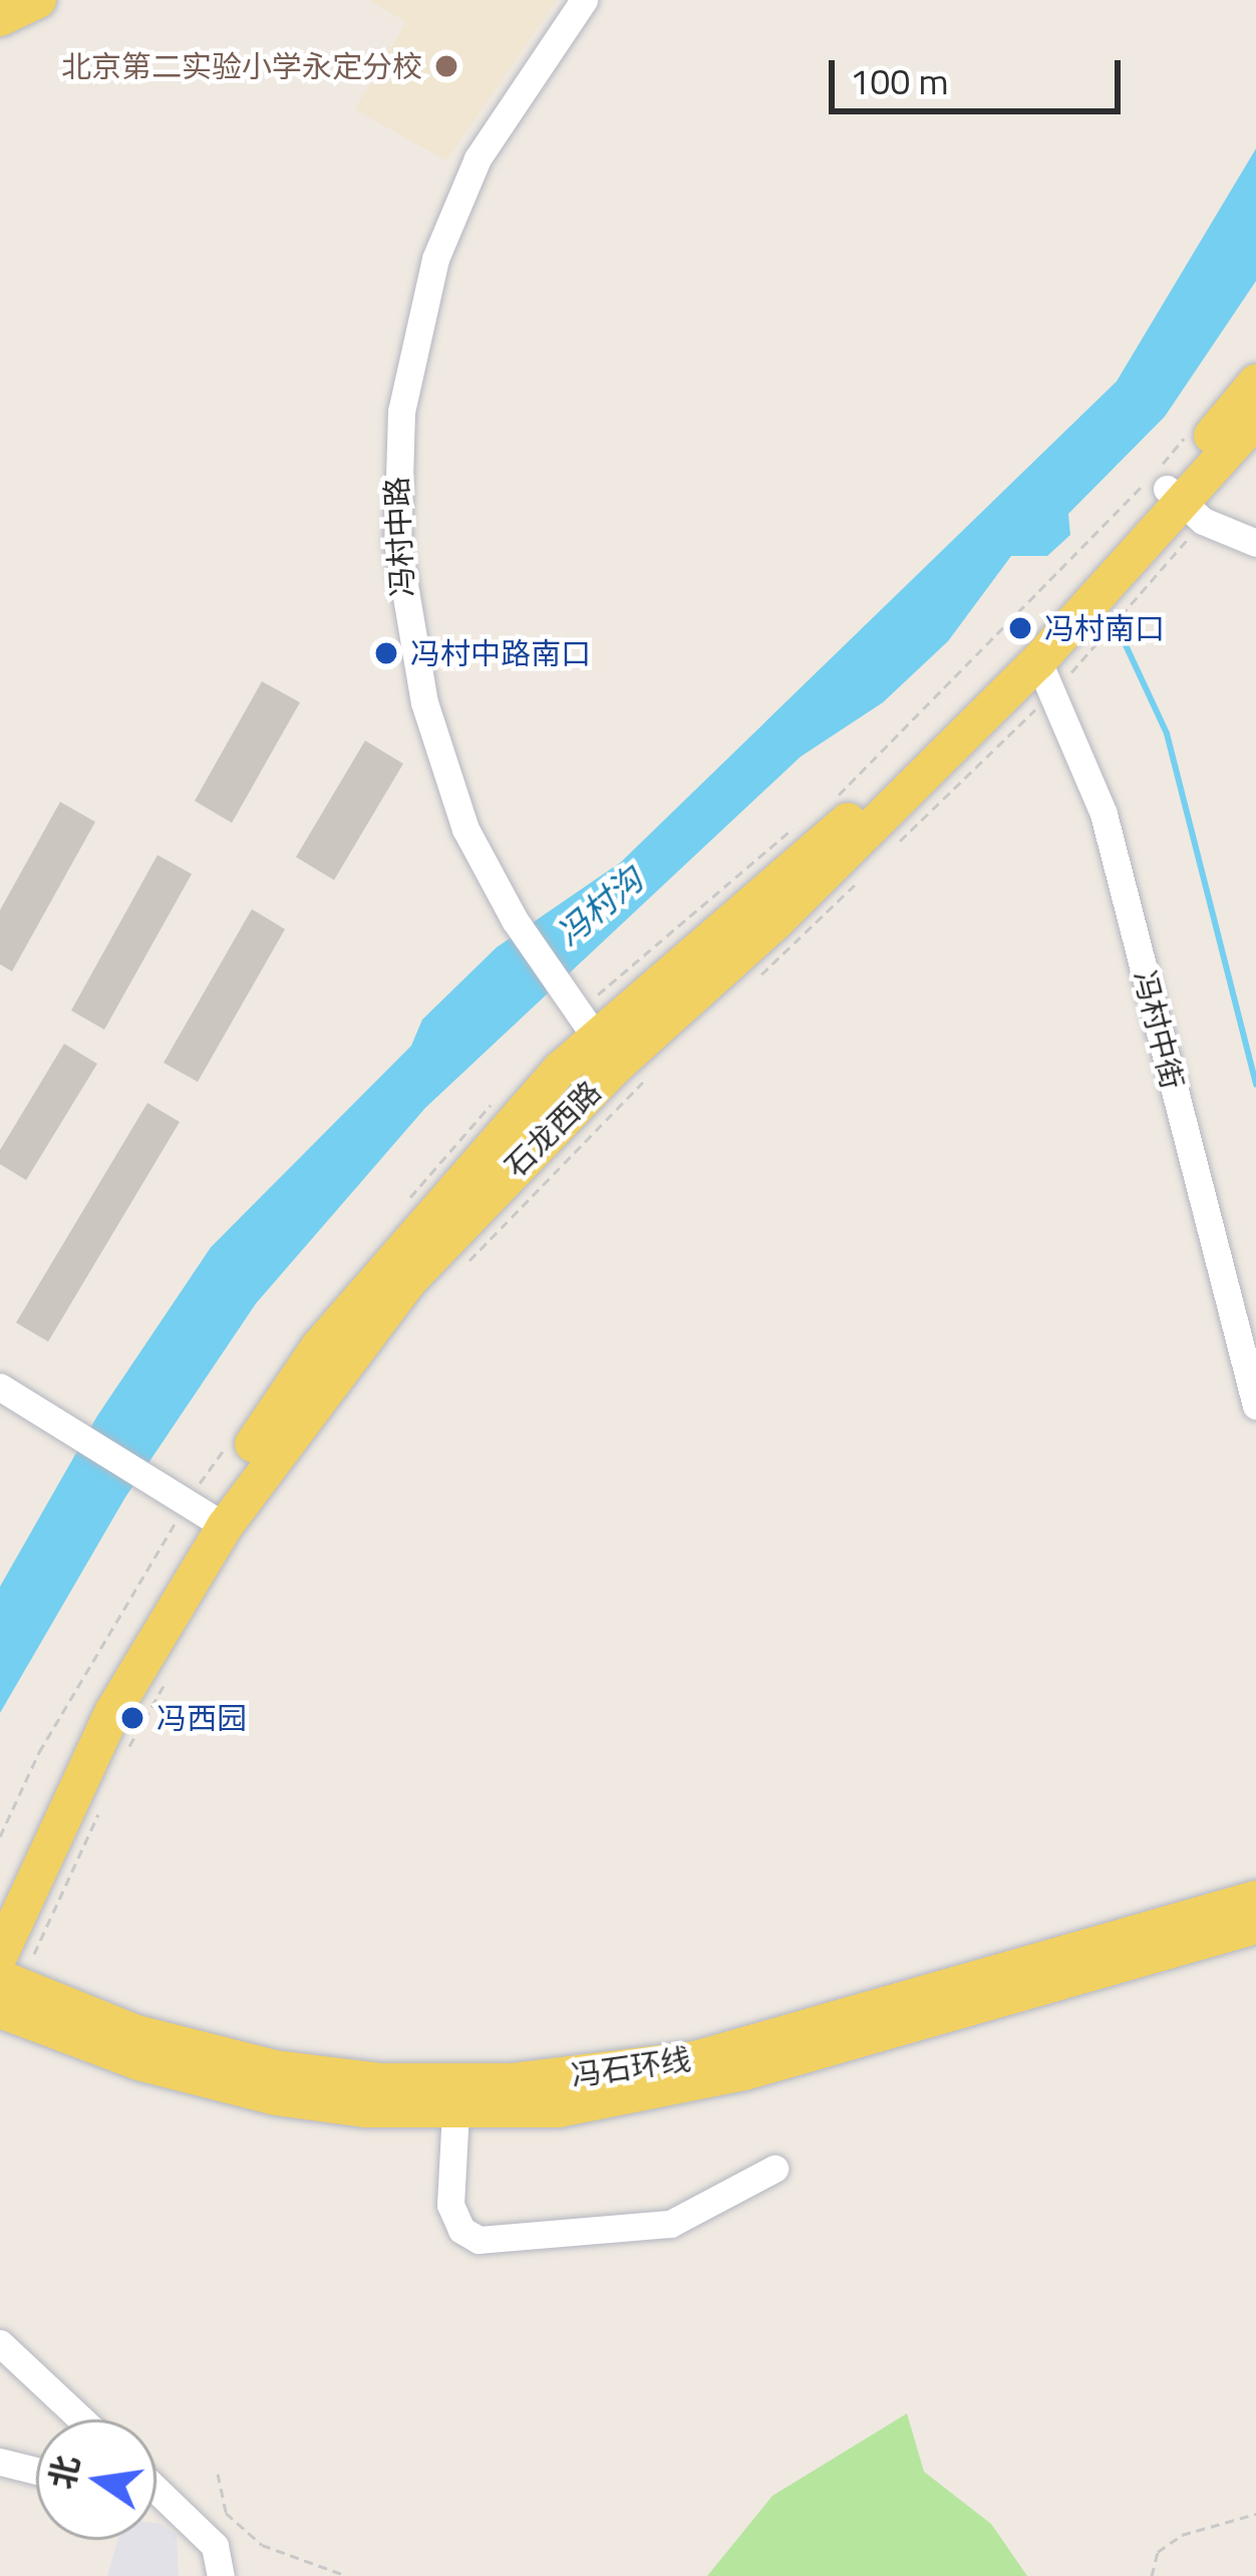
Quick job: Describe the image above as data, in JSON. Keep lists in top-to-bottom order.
{
  "streets": {
    "main road": ["石龙西路", "冯石环线"],
    "street": ["冯村中路", "冯村中街"]
  },
  "crossings": [
    ["冯村中路", "石龙西路"],
    ["冯村中街", "石龙西路"],
    ["石龙西路", "冯石环线"]
  ],
  "water": ["冯村沟"],
  "places": [
    "北京第二实验小学永定分校",
    "冯村南口",
    "冯村中路南口",
    "冯西园"
  ],
  "scale_bar": "100 m",
  "north": "left"
}
